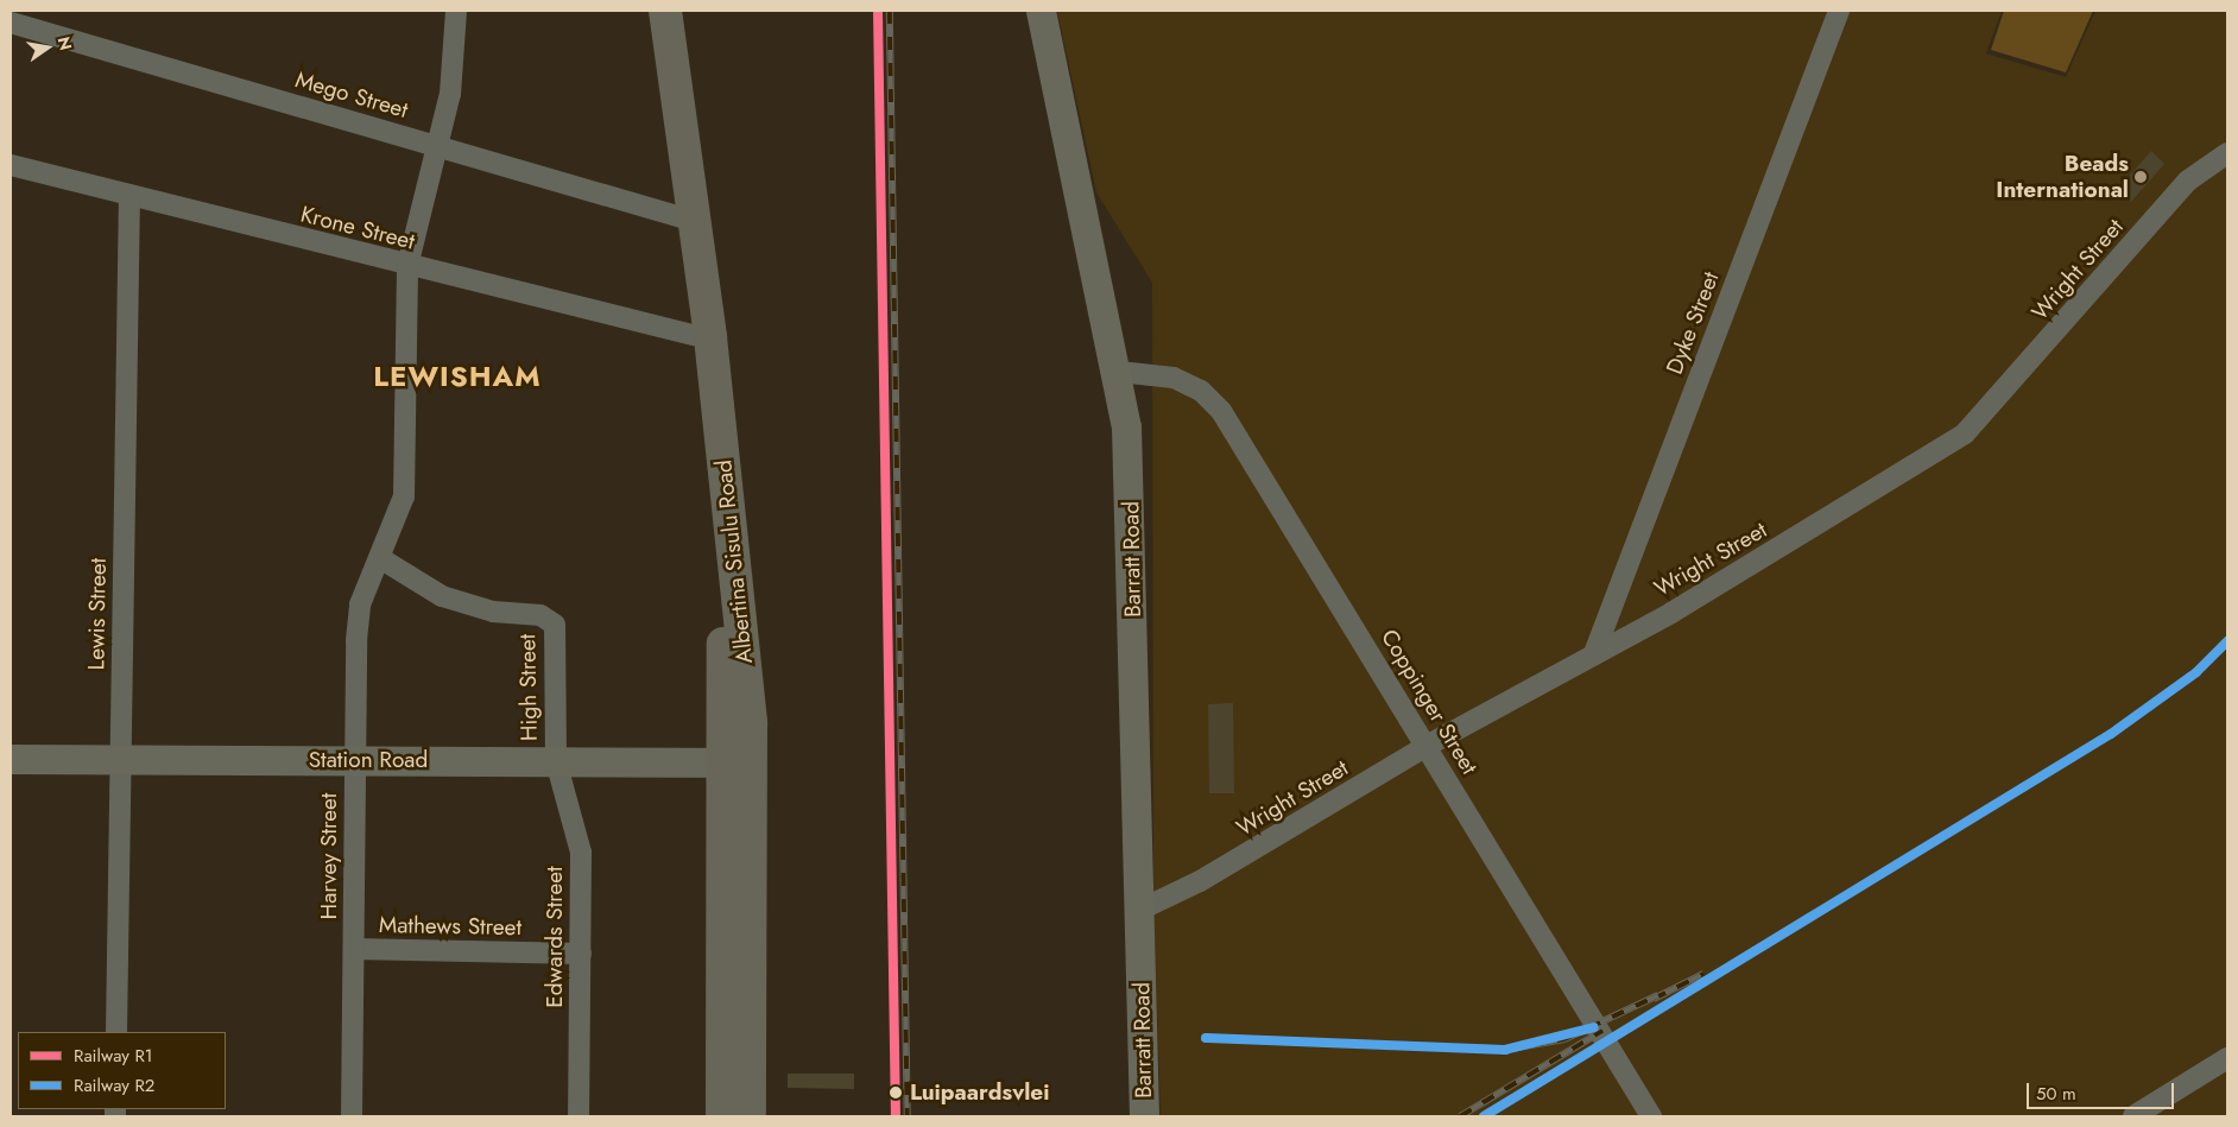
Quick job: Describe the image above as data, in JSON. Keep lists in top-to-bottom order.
{
  "streets": {
    "main road": ["Barratt Road", "Albertina Sisulu Road", "Station Road"],
    "street": [
      "Mego Street",
      "Krone Street",
      "Wright Street",
      "Dyke Street",
      "Lewis Street",
      "High Street",
      "Coppinger Street",
      "Harvey Street",
      "Mathews Street",
      "Edwards Street"
    ]
  },
  "crossings": [
    ["Mego Street", "Albertina Sisulu Road"],
    ["Mego Street", "Harvey Street"],
    ["Krone Street", "Albertina Sisulu Road"],
    ["Krone Street", "Lewis Street"],
    ["Krone Street", "Harvey Street"],
    ["Wright Street", "Dyke Street"],
    ["Wright Street", "Barratt Road"],
    ["Wright Street", "Coppinger Street"],
    ["Barratt Road", "Coppinger Street"],
    ["Albertina Sisulu Road", "Station Road"],
    ["Lewis Street", "Station Road"],
    ["High Street", "Station Road"],
    ["High Street", "Harvey Street"],
    ["High Street", "Edwards Street"],
    ["Station Road", "Harvey Street"],
    ["Station Road", "Edwards Street"],
    ["Harvey Street", "Mathews Street"],
    ["Mathews Street", "Edwards Street"]
  ],
  "districts": ["LEWISHAM"],
  "places": ["Beads International", "Luipaardsvlei"],
  "lines": ["rail line R1", "rail line R2"],
  "legend": ["Railway R1", "Railway R2"],
  "scale_bar": "50 m",
  "north": "right"
}
